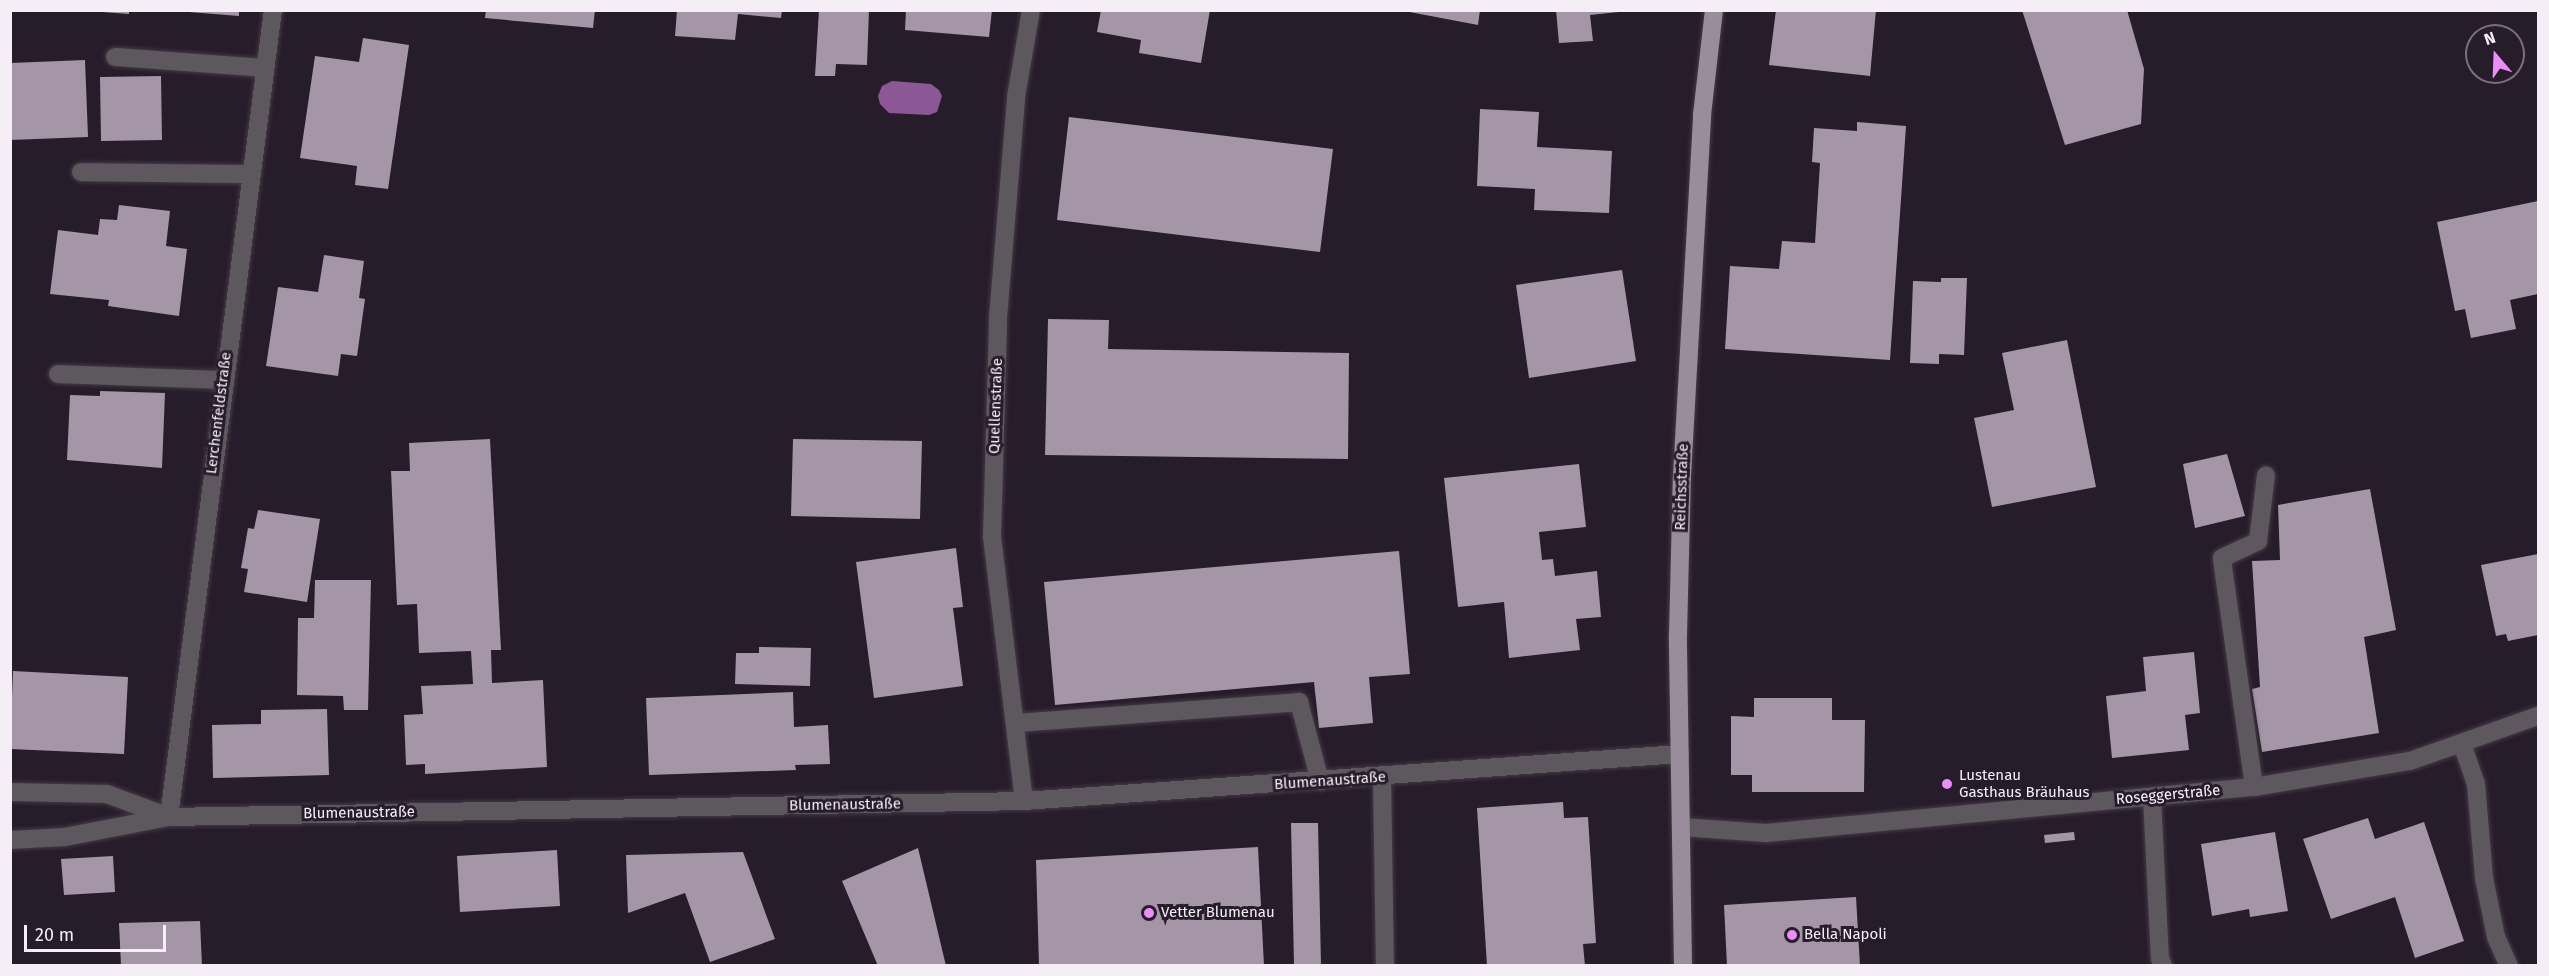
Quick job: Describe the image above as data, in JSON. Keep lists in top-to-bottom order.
{
  "streets": {
    "main road": ["Reichsstraße"],
    "street": [
      "Quellenstraße",
      "Lerchenfeldstraße",
      "Blumenaustraße",
      "Roseggerstraße"
    ]
  },
  "crossings": [
    ["Quellenstraße", "Blumenaustraße"],
    ["Lerchenfeldstraße", "Blumenaustraße"],
    ["Reichsstraße", "Blumenaustraße"],
    ["Reichsstraße", "Roseggerstraße"]
  ],
  "places": ["Lustenau Gasthaus Bräuhaus", "Vetter Blumenau", "Bella Napoli"],
  "scale_bar": "20 m",
  "north": "top"
}
